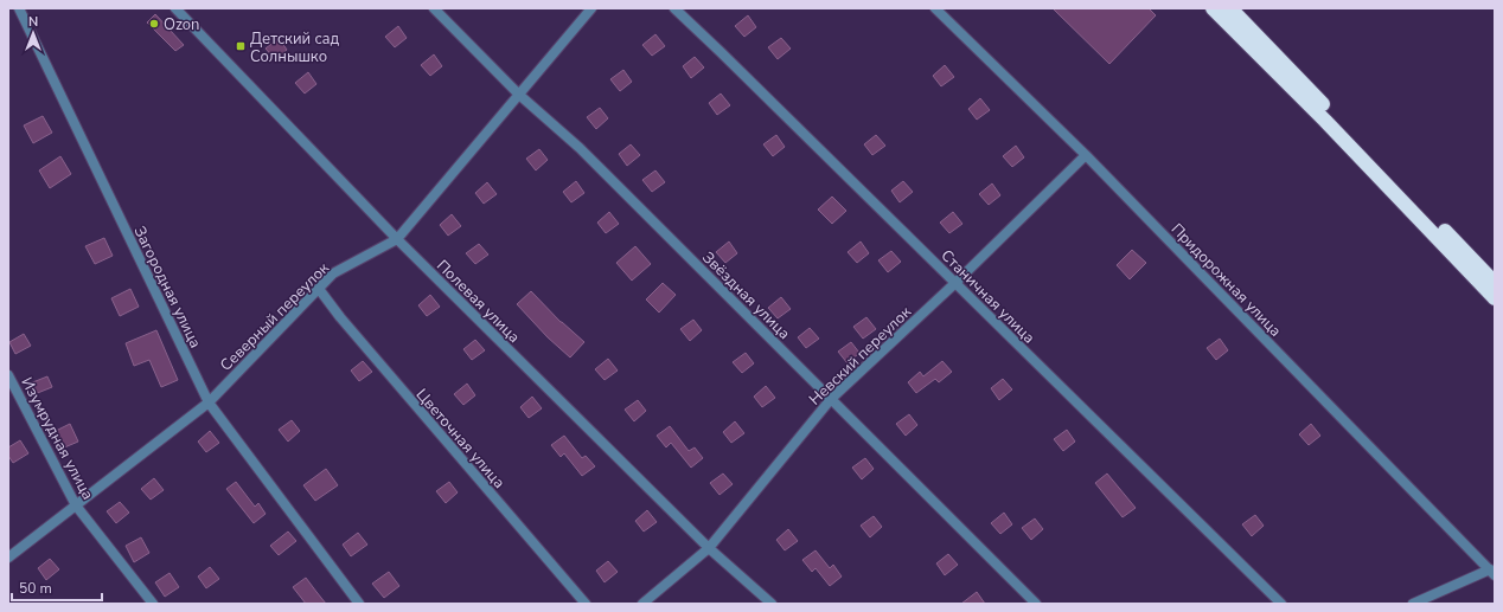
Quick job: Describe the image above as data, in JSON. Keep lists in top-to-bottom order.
{
  "streets": {
    "street": [
      "Придорожная улица",
      "Загородная улица",
      "Звёздная улица",
      "Станичная улица",
      "Полевая улица",
      "Северный переулок",
      "Невский переулок",
      "Изумрудная улица",
      "Цветочная улица"
    ]
  },
  "crossings": [
    ["Придорожная улица", "Невский переулок"],
    ["Загородная улица", "Северный переулок"],
    ["Звёздная улица", "Северный переулок"],
    ["Звёздная улица", "Невский переулок"],
    ["Станичная улица", "Невский переулок"],
    ["Полевая улица", "Северный переулок"],
    ["Полевая улица", "Невский переулок"],
    ["Северный переулок", "Изумрудная улица"],
    ["Северный переулок", "Цветочная улица"]
  ],
  "places": {
    "other": ["Ozon"],
    "transit": ["Детский сад Солнышко"]
  },
  "scale_bar": "50 m",
  "north": "top"
}
